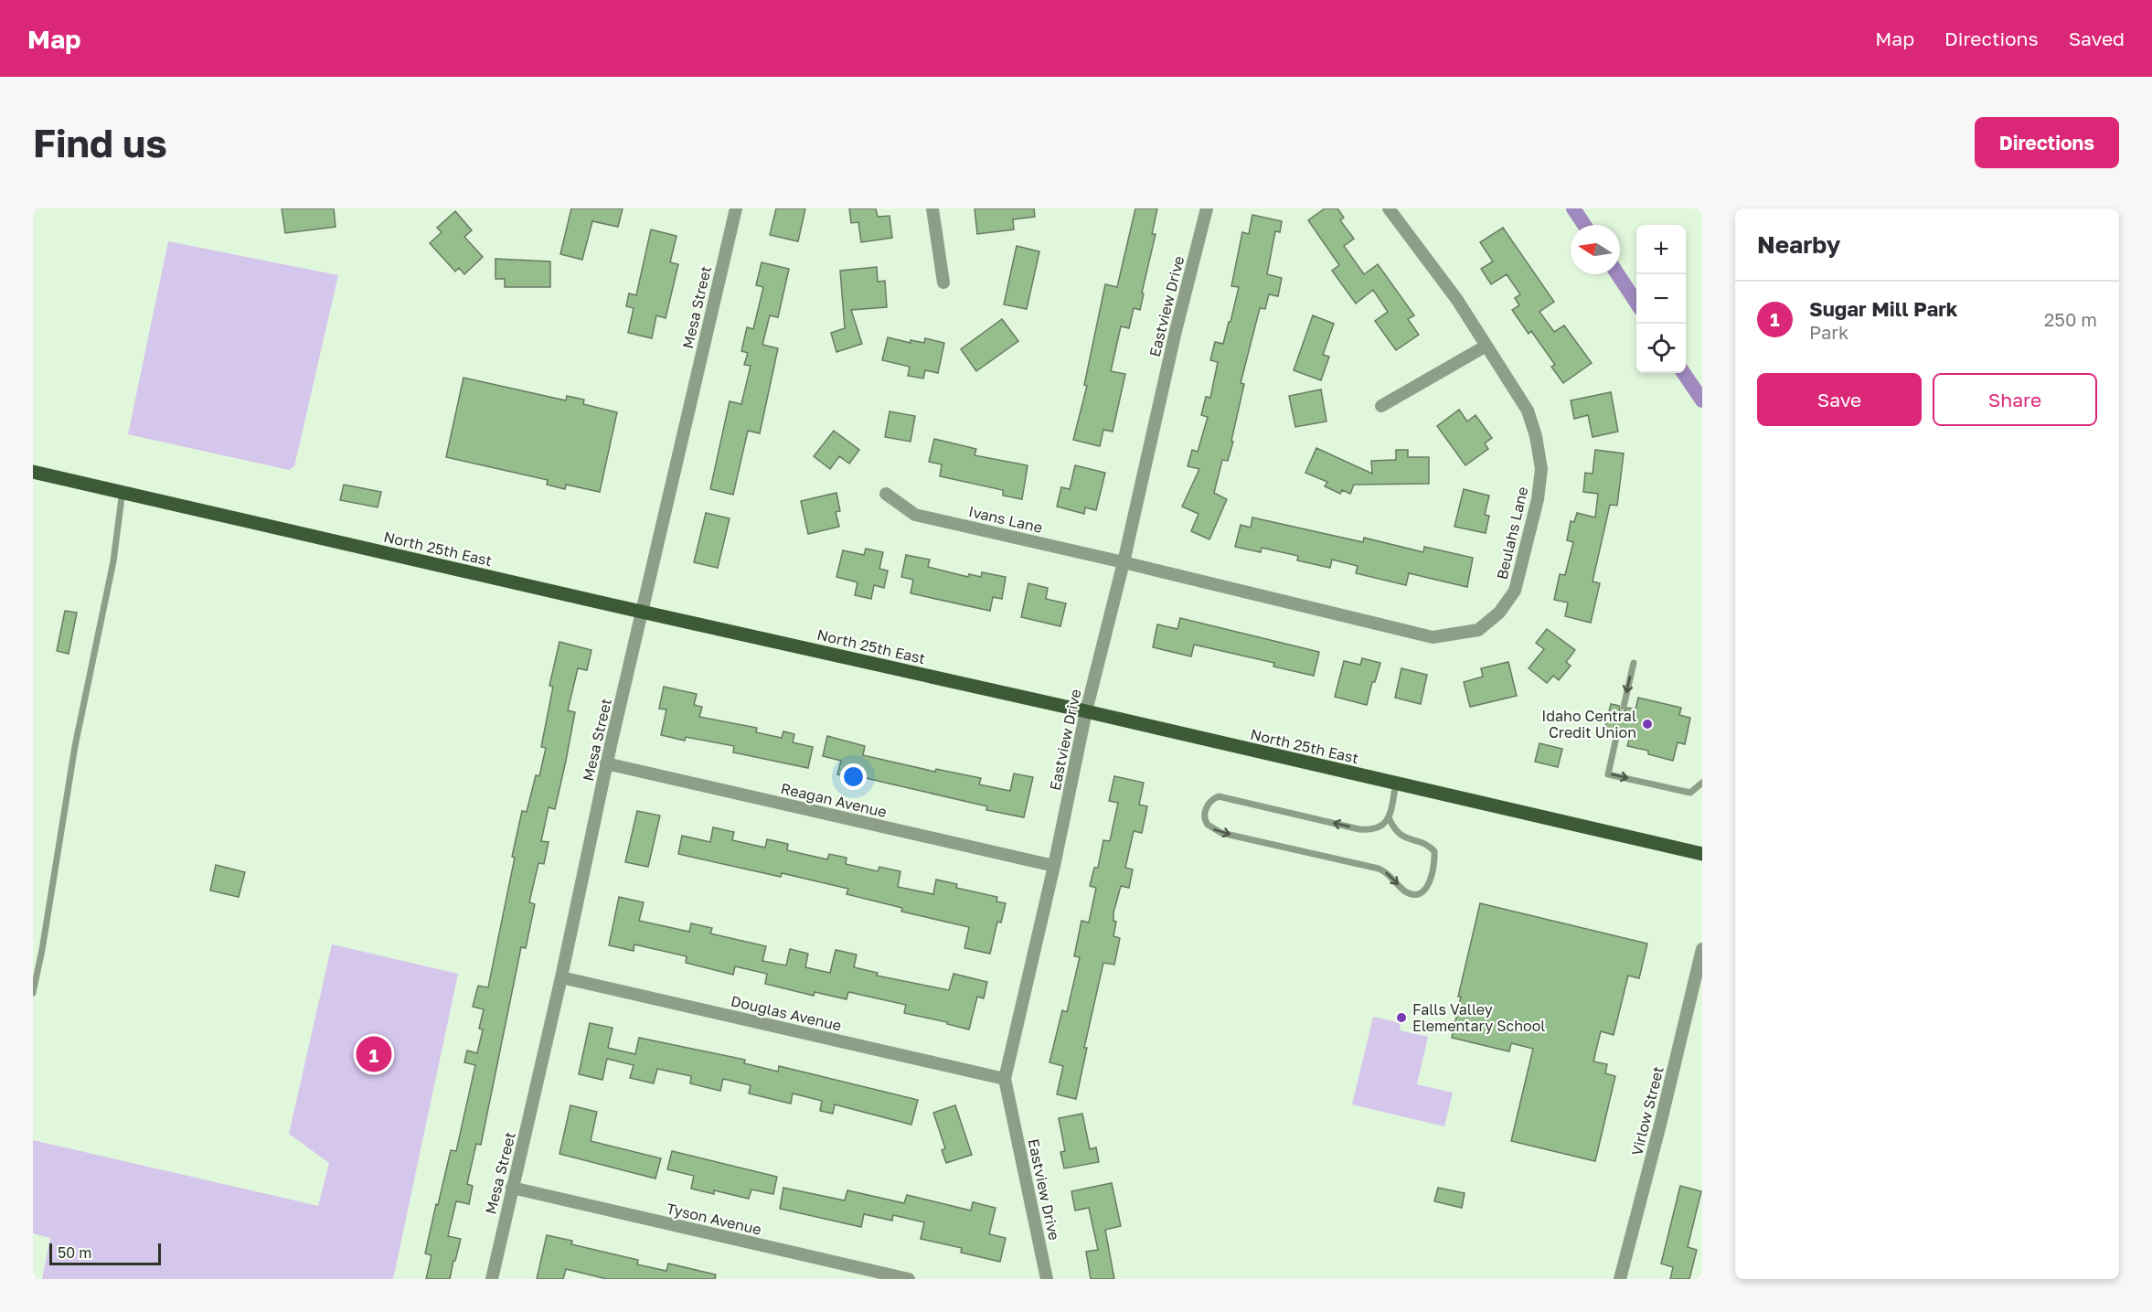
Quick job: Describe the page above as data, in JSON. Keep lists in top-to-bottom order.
{
  "streets": {
    "main road": ["North 25th East"],
    "street": [
      "Eastview Drive",
      "Mesa Street",
      "Ivans Lane",
      "Beulahs Lane",
      "Reagan Avenue",
      "Douglas Avenue",
      "Virlow Street",
      "Tyson Avenue"
    ]
  },
  "crossings": [
    ["Eastview Drive", "Ivans Lane"],
    ["Eastview Drive", "Beulahs Lane"],
    ["Eastview Drive", "North 25th East"],
    ["Eastview Drive", "Reagan Avenue"],
    ["Eastview Drive", "Douglas Avenue"],
    ["Mesa Street", "North 25th East"],
    ["Mesa Street", "Reagan Avenue"],
    ["Mesa Street", "Douglas Avenue"],
    ["Mesa Street", "Tyson Avenue"],
    ["Ivans Lane", "Beulahs Lane"]
  ],
  "places": ["Idaho Central Credit Union", "Falls Valley Elementary School"],
  "scale_bar": "50 m",
  "north": "left",
  "page": {
    "header": "Map",
    "nav": ["Map", "Directions", "Saved"],
    "buttons": [
      "Directions",
      ["Save", "Share"]
    ],
    "title": "Find us",
    "heading": "Nearby",
    "map_buttons": ["+", "−"],
    "list": [
      {
        "mark": "1",
        "name": "Sugar Mill Park",
        "note": "Park",
        "value": "250 m"
      }
    ],
    "pins": "1",
    "scale": "50 m"
  }
}
